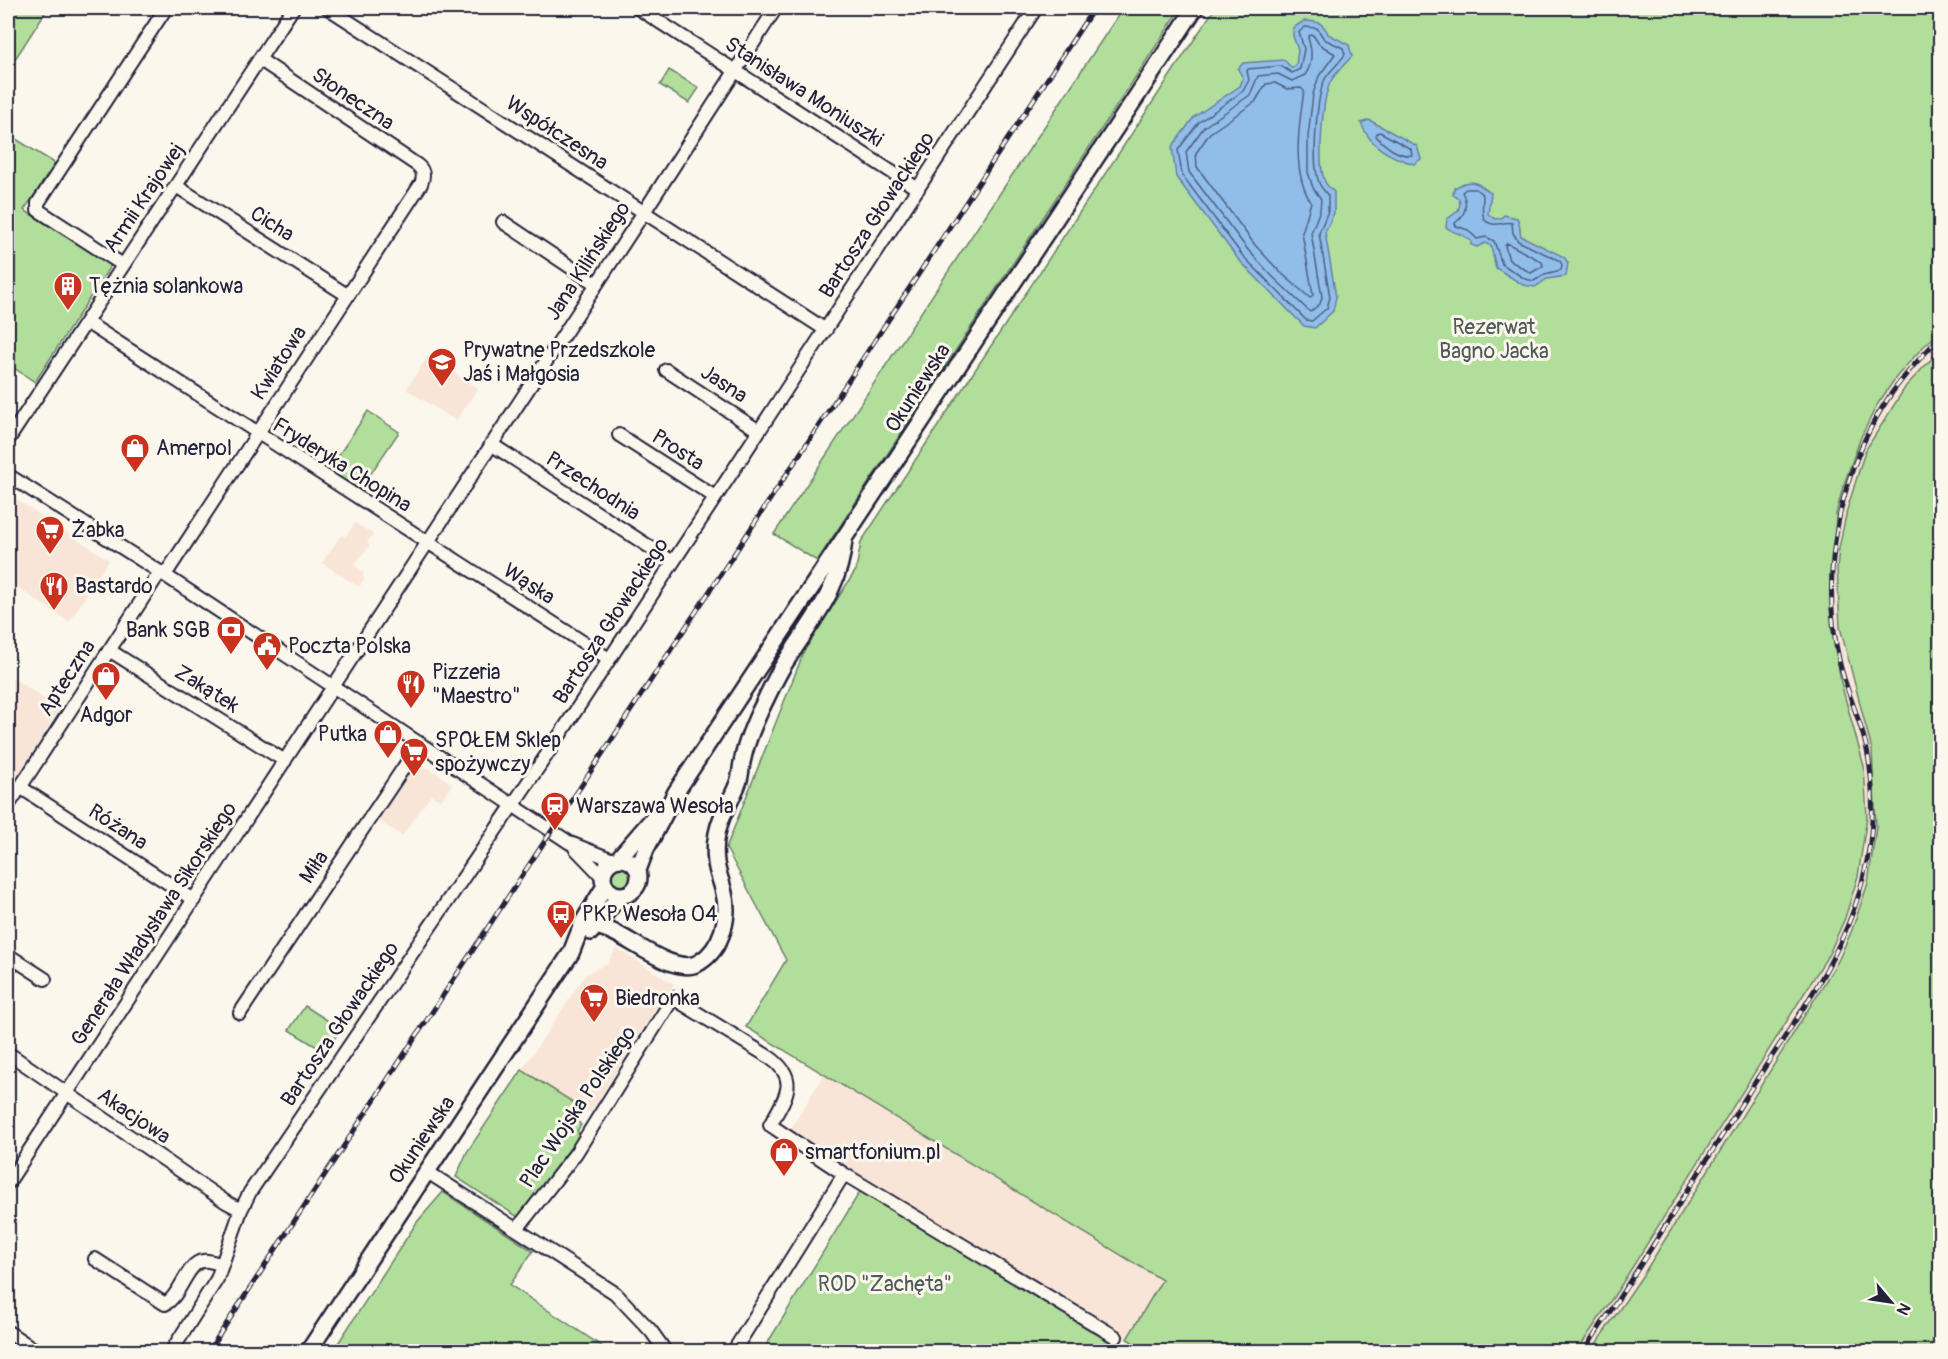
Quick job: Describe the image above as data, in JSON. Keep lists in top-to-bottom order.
{
  "streets": {
    "main road": ["Okuniewska"],
    "street": [
      "Stanisława Moniuszki",
      "Słoneczna",
      "Współczesna",
      "Armii Krajowej",
      "Bartosza Głowackiego",
      "Cicha",
      "Jana Kilińskiego",
      "Kwiatowa",
      "Jasna",
      "Prosta",
      "Fryderyka Chopina",
      "Przechodnia",
      "Wąska",
      "Apteczna",
      "Zakątek",
      "Różana",
      "Miła",
      "Generała Władysława Sikorskiego",
      "Plac Wojska Polskiego",
      "Akacjowa"
    ]
  },
  "crossings": [
    ["Stanisława Moniuszki", "Bartosza Głowackiego"],
    ["Stanisława Moniuszki", "Jana Kilińskiego"],
    ["Słoneczna", "Armii Krajowej"],
    ["Słoneczna", "Kwiatowa"],
    ["Współczesna", "Bartosza Głowackiego"],
    ["Współczesna", "Jana Kilińskiego"],
    ["Armii Krajowej", "Cicha"],
    ["Armii Krajowej", "Fryderyka Chopina"],
    ["Bartosza Głowackiego", "Jasna"],
    ["Bartosza Głowackiego", "Prosta"],
    ["Bartosza Głowackiego", "Przechodnia"],
    ["Bartosza Głowackiego", "Wąska"],
    ["Bartosza Głowackiego", "Akacjowa"],
    ["Cicha", "Kwiatowa"],
    ["Jana Kilińskiego", "Fryderyka Chopina"],
    ["Jana Kilińskiego", "Przechodnia"],
    ["Jana Kilińskiego", "Wąska"],
    ["Jana Kilińskiego", "Generała Władysława Sikorskiego"],
    ["Kwiatowa", "Fryderyka Chopina"],
    ["Kwiatowa", "Apteczna"],
    ["Fryderyka Chopina", "Wąska"],
    ["Apteczna", "Zakątek"],
    ["Apteczna", "Różana"],
    ["Zakątek", "Generała Władysława Sikorskiego"],
    ["Różana", "Generała Władysława Sikorskiego"],
    ["Generała Władysława Sikorskiego", "Akacjowa"]
  ],
  "parks": ["Rezerwat Bagno Jacka", "ROD \"Zachęta\""],
  "places": {
    "building": ["Tężnia solankowa"],
    "school or university": ["Prywatne Przedszkole Jaś i Małgosia"],
    "shop": [
      "Amerpol",
      "Adgor",
      "Putka",
      "smartfonium.pl"
    ],
    "supermarket": ["Żabka", "SPOŁEM Sklep spożywczy", "Biedronka"],
    "restaurant": ["Bastardo", "Pizzeria \"Maestro\""],
    "bank": ["Bank SGB"],
    "public building": ["Poczta Polska"],
    "station": ["Warszawa Wesoła"],
    "bus stop": ["PKP Wesoła 04"]
  },
  "north": "bottom right"
}
